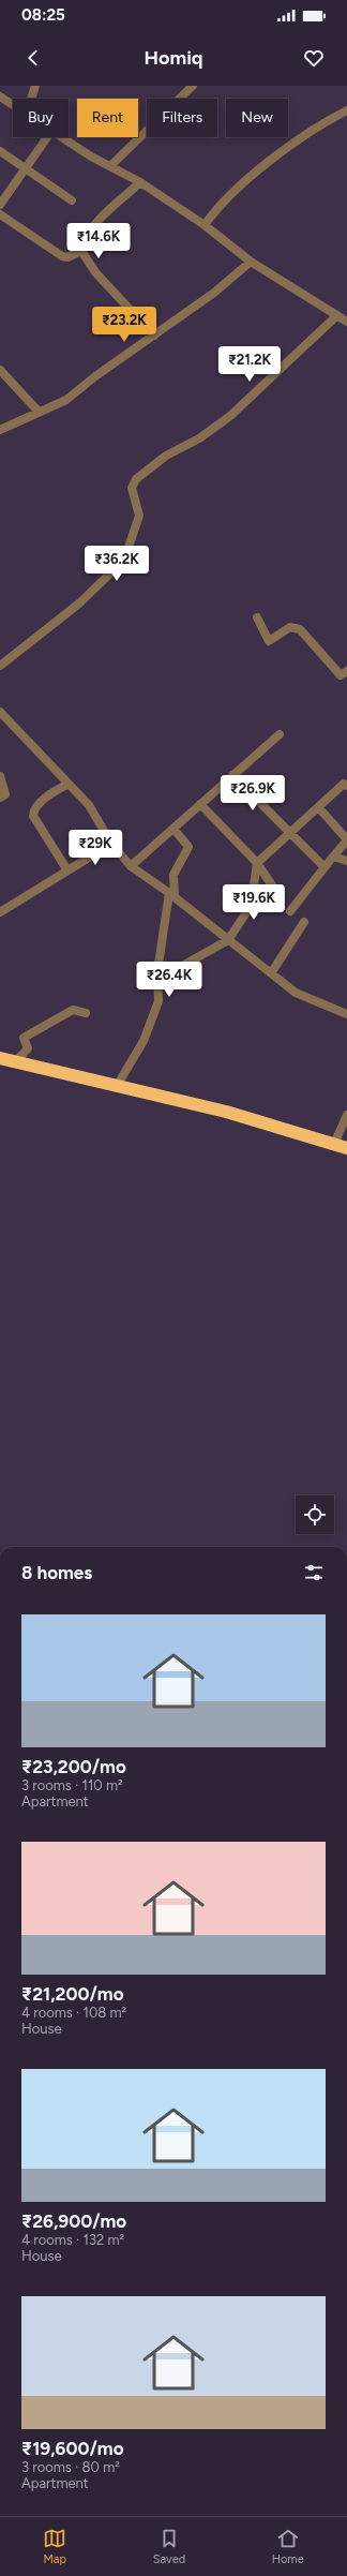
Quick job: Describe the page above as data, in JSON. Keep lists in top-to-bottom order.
{
  "page": {
    "status": "08:25",
    "header": "Homiq",
    "chip": [
      "Buy",
      "Rent",
      "Filters",
      "New"
    ],
    "price": [
      "₹14.6K",
      "₹23.2K",
      "₹21.2K",
      "₹36.2K",
      "₹26.9K",
      "₹29K",
      "₹19.6K",
      "₹26.4K"
    ],
    "heading": "8 homes",
    "list": [
      {
        "name": "₹23,200/mo",
        "note": "3 rooms · 110 m² · Apartment"
      },
      {
        "name": "₹21,200/mo",
        "note": "4 rooms · 108 m² · House"
      },
      {
        "name": "₹26,900/mo",
        "note": "4 rooms · 132 m² · House"
      },
      {
        "name": "₹19,600/mo",
        "note": "3 rooms · 80 m² · Apartment"
      }
    ],
    "tabs": ["Map", "Saved", "Home"]
  }
}
